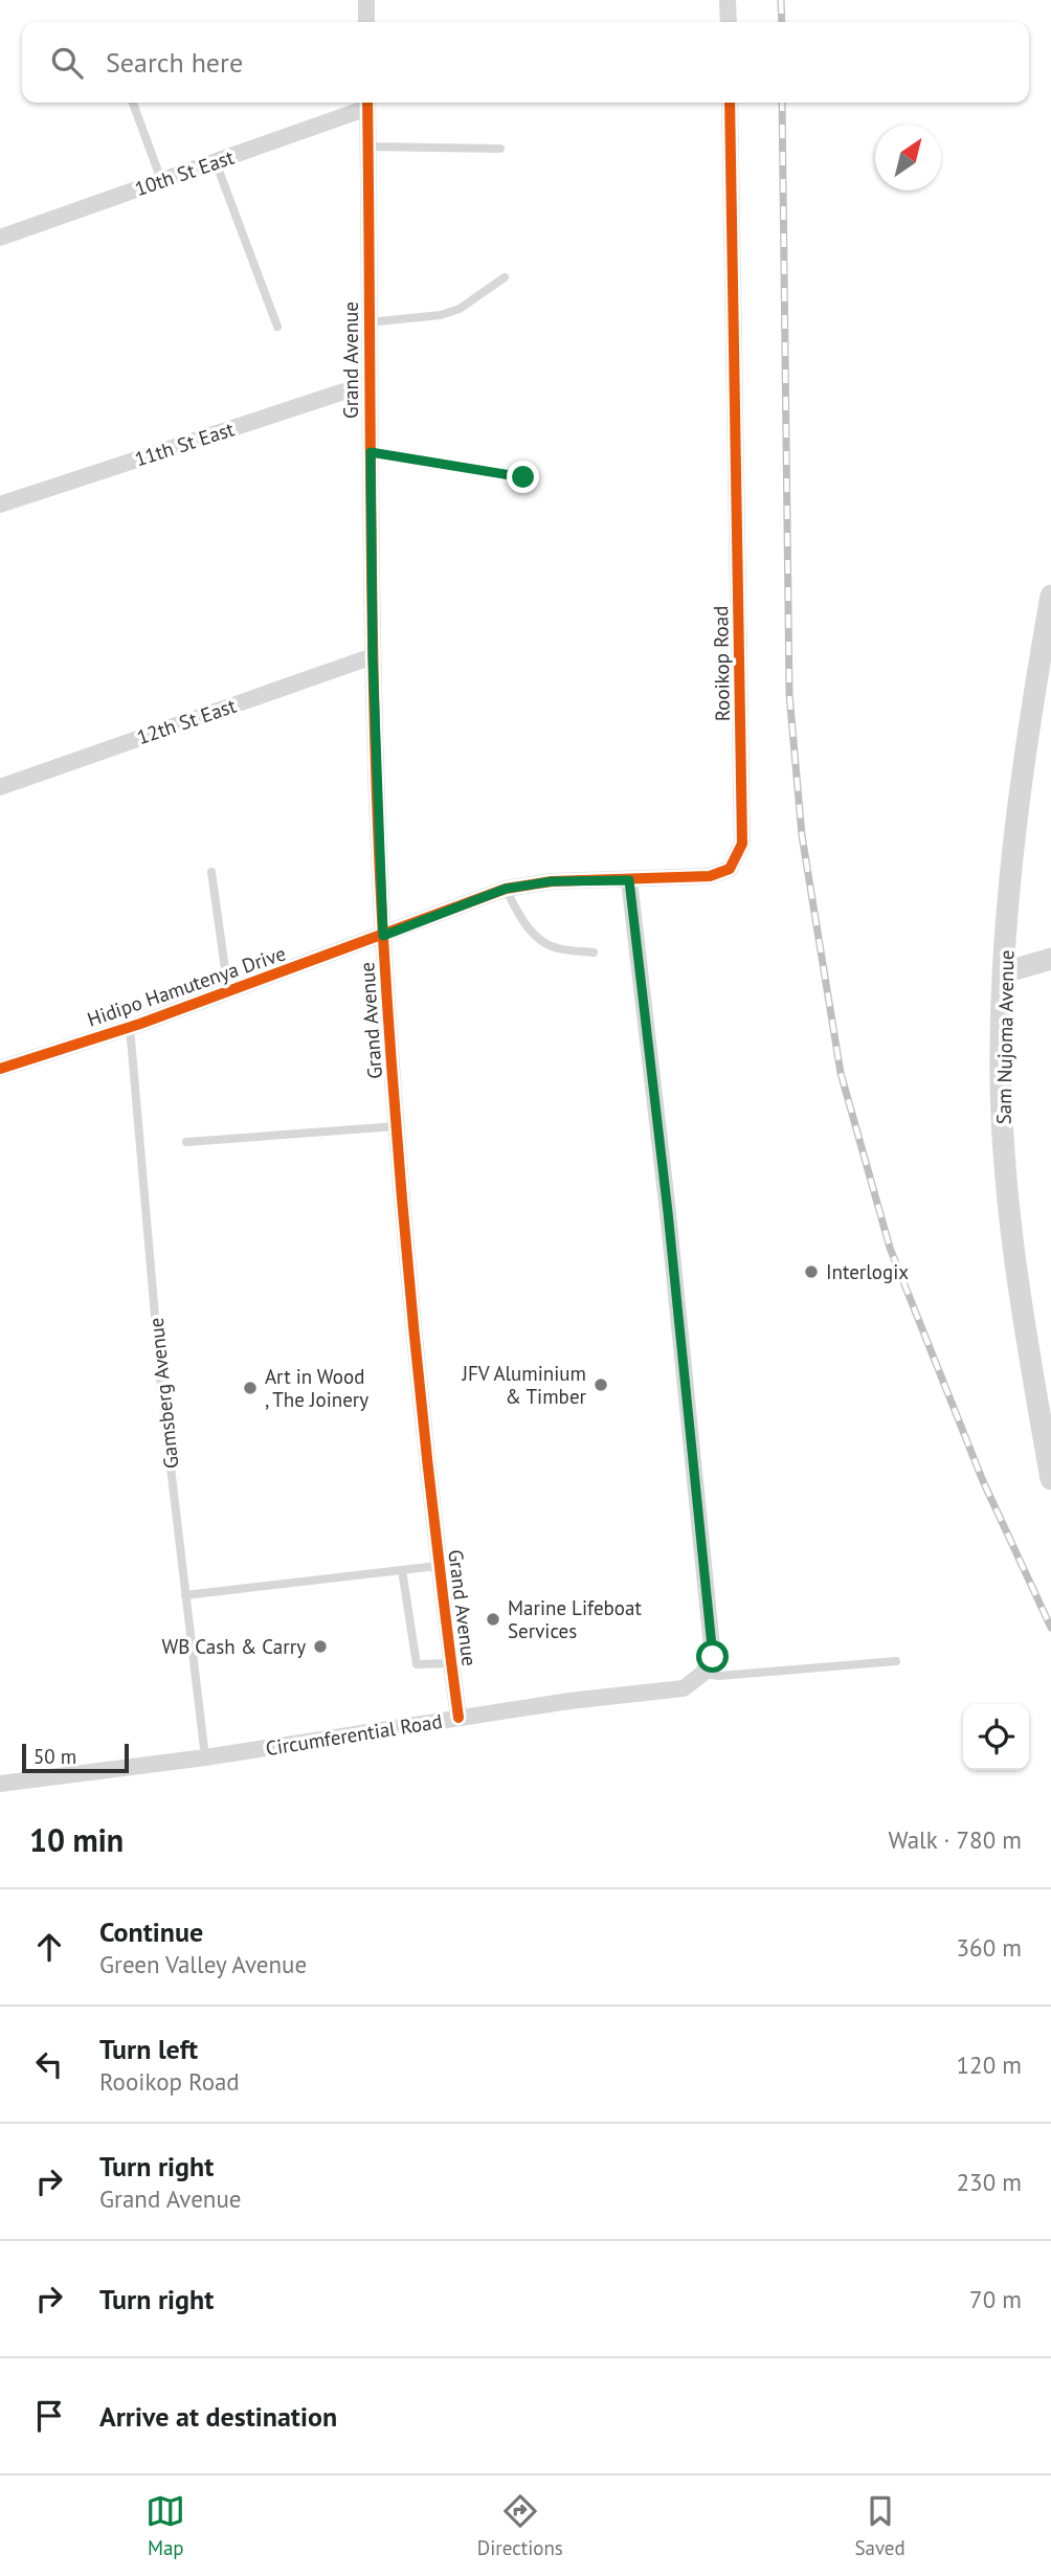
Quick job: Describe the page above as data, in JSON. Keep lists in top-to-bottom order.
{
  "streets": {
    "street": [
      "10th St East",
      "Grand Avenue",
      "11th St East",
      "Rooikop Road",
      "12th St East",
      "Hidipo Hamutenya Drive",
      "Sam Nujoma Avenue",
      "Circumferential Road"
    ],
    "lane": ["Gamsberg Avenue"]
  },
  "crossings": [
    ["10th St East", "Grand Avenue"],
    ["Grand Avenue", "11th St East"],
    ["Grand Avenue", "Rooikop Road"],
    ["Grand Avenue", "12th St East"],
    ["Grand Avenue", "Hidipo Hamutenya Drive"],
    ["Grand Avenue", "Circumferential Road"],
    ["Rooikop Road", "Hidipo Hamutenya Drive"],
    ["Hidipo Hamutenya Drive", "Gamsberg Avenue"],
    ["Gamsberg Avenue", "Circumferential Road"]
  ],
  "places": [
    "Interlogix",
    "JFV Aluminium & Timber",
    "Art in Wood , The Joinery",
    "Marine Lifeboat Services",
    "WB Cash & Carry"
  ],
  "scale_bar": "50 m",
  "north": "top right",
  "page": {
    "search": "Search here",
    "scale": "50 m",
    "heading": ["10 min", "Walk · 780 m"],
    "list": [
      ["Continue", "Green Valley Avenue", "360 m"],
      ["Turn left", "Rooikop Road", "120 m"],
      ["Turn right", "Grand Avenue", "230 m"],
      ["Turn right", "70 m"],
      "Arrive at destination"
    ],
    "nav": ["Map", "Directions", "Saved"]
  }
}
